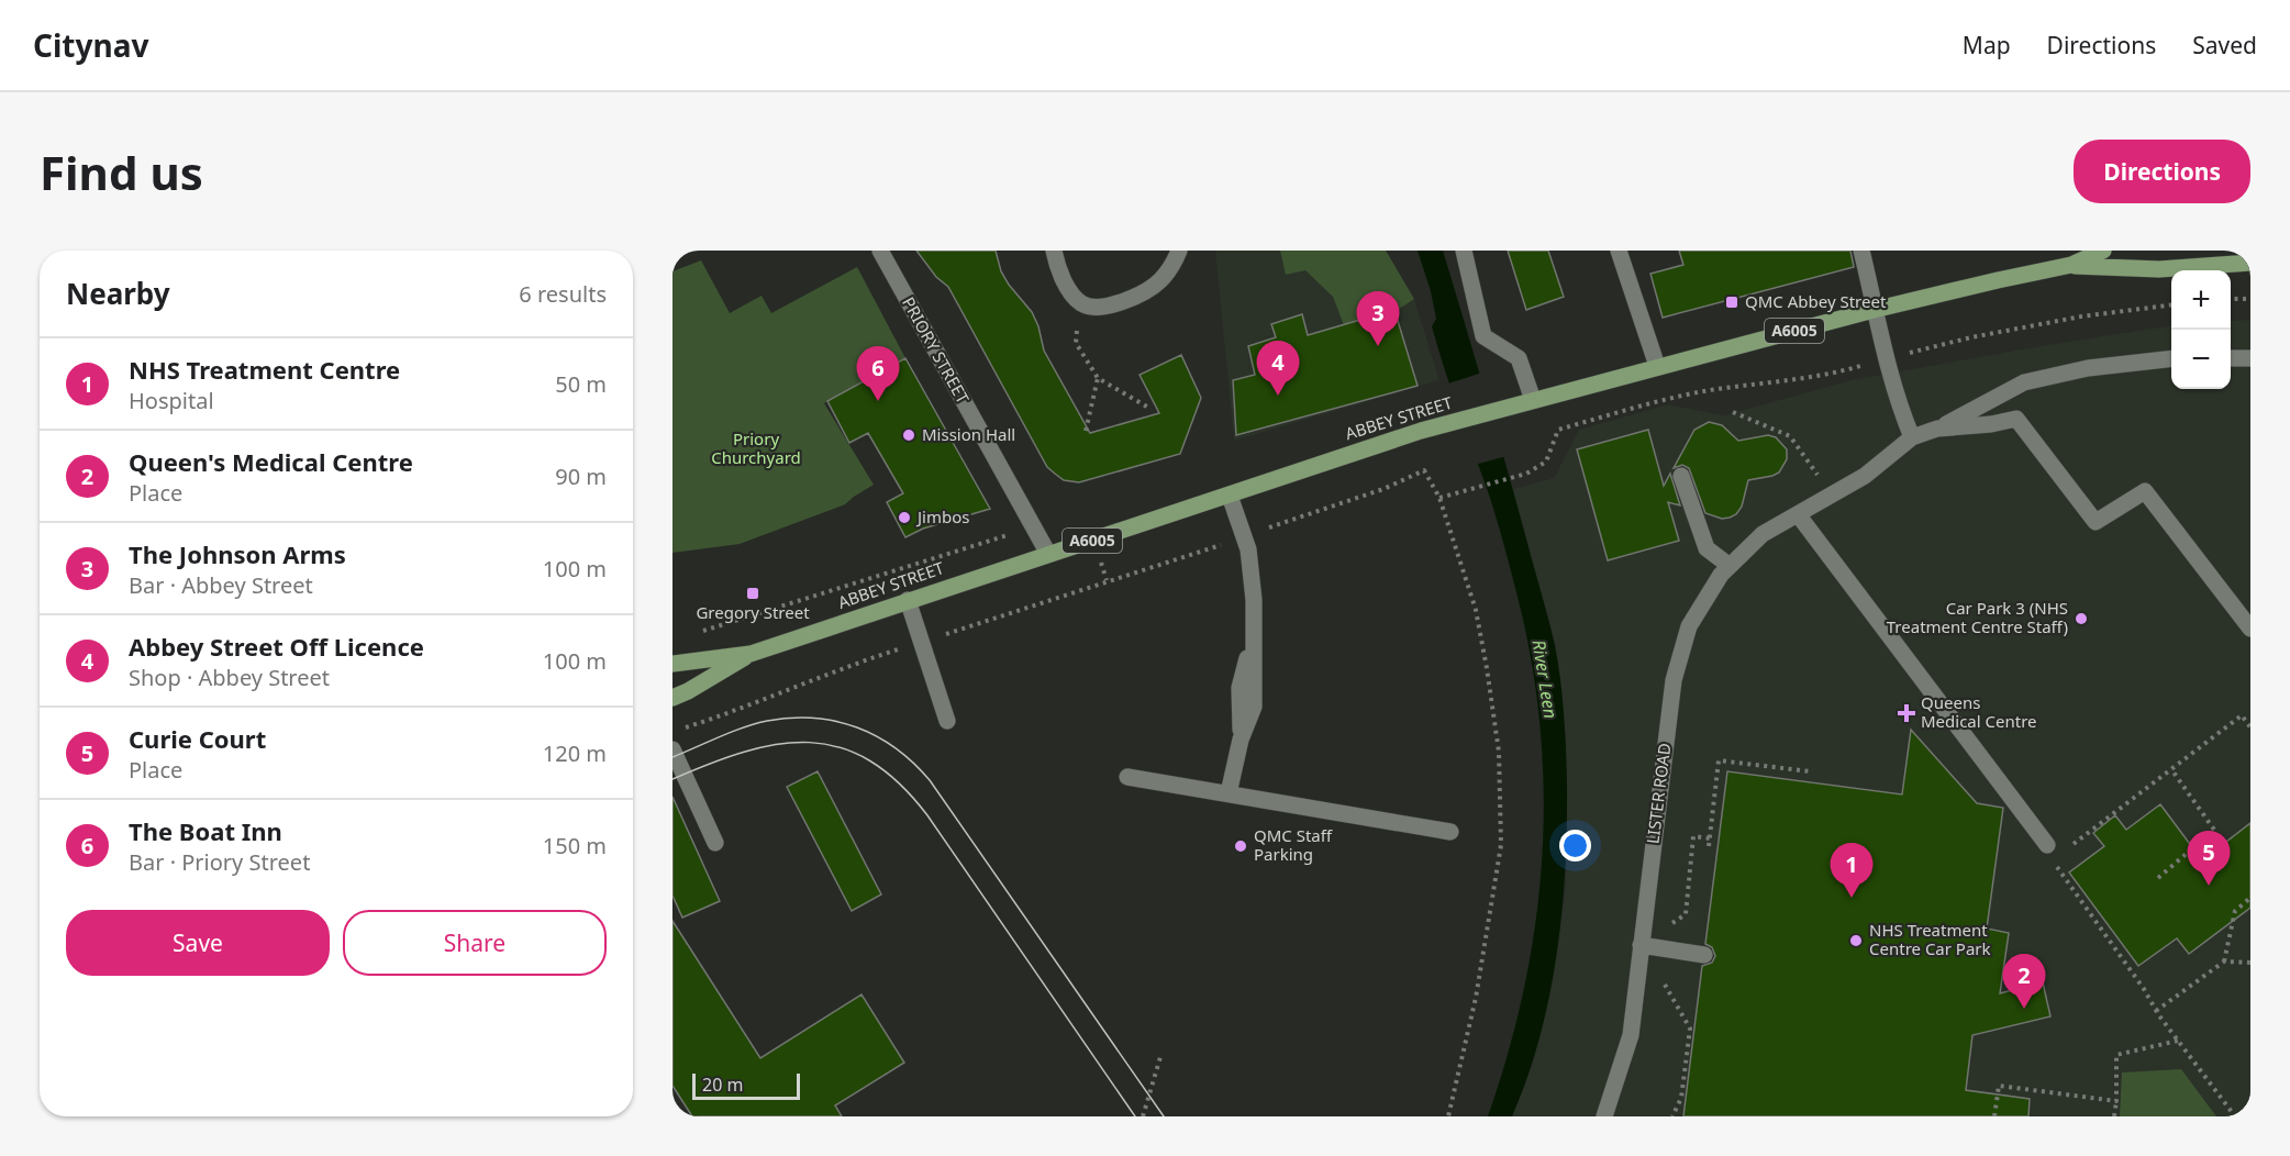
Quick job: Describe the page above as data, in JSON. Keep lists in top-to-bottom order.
{
  "streets": {
    "main road": ["A6005", "ABBEY STREET"],
    "street": ["PRIORY STREET", "LISTER ROAD"]
  },
  "crossings": [
    ["PRIORY STREET", "ABBEY STREET"]
  ],
  "water": ["River Leen"],
  "parks": ["Priory Churchyard"],
  "places": {
    "transit": ["QMC Abbey Street", "Gregory Street"],
    "other": [
      "Mission Hall",
      "Jimbos",
      "Car Park 3 (NHS Treatment Centre Staff)",
      "QMC Staff Parking",
      "NHS Treatment Centre Car Park"
    ],
    "health": ["Queens Medical Centre"]
  },
  "scale_bar": "20 m",
  "page": {
    "header": "Citynav",
    "nav": ["Map", "Directions", "Saved"],
    "buttons": [
      "Directions",
      ["Save", "Share"]
    ],
    "title": "Find us",
    "heading": ["Nearby", "6 results"],
    "map_buttons": ["+", "−"],
    "pins": [
      "3",
      "4",
      "6",
      "5",
      "1",
      "2"
    ],
    "list": [
      {
        "mark": "1",
        "name": "NHS Treatment Centre",
        "note": "Hospital",
        "value": "50 m"
      },
      {
        "mark": "2",
        "name": "Queen's Medical Centre",
        "note": "Place",
        "value": "90 m"
      },
      {
        "mark": "3",
        "name": "The Johnson Arms",
        "note": "Bar · Abbey Street",
        "value": "100 m"
      },
      {
        "mark": "4",
        "name": "Abbey Street Off Licence",
        "note": "Shop · Abbey Street",
        "value": "100 m"
      },
      {
        "mark": "5",
        "name": "Curie Court",
        "note": "Place",
        "value": "120 m"
      },
      {
        "mark": "6",
        "name": "The Boat Inn",
        "note": "Bar · Priory Street",
        "value": "150 m"
      }
    ],
    "scale": "20 m"
  }
}
